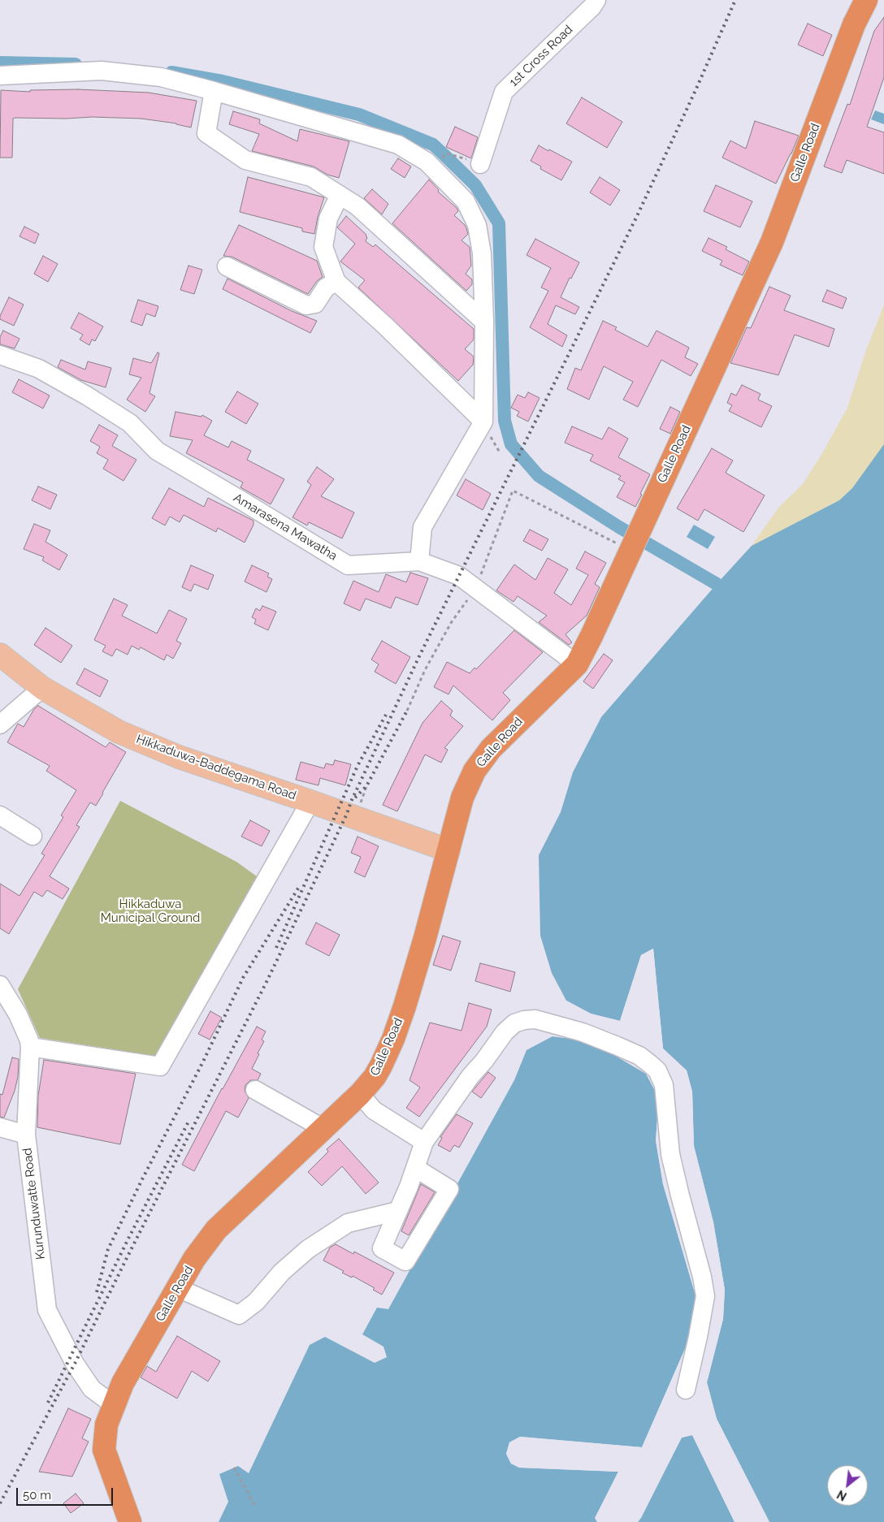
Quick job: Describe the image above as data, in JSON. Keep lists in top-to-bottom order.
{
  "streets": {
    "highway": ["Galle Road"],
    "main road": ["Hikkaduwa-Baddegama Road"],
    "street": ["1st Cross Road", "Amarasena Mawatha", "Kurunduwatte Road"]
  },
  "crossings": [
    ["Galle Road", "Amarasena Mawatha"],
    ["Galle Road", "Hikkaduwa-Baddegama Road"],
    ["Galle Road", "Kurunduwatte Road"]
  ],
  "parks": ["Hikkaduwa Municipal Ground"],
  "scale_bar": "50 m",
  "north": "bottom left"
}
